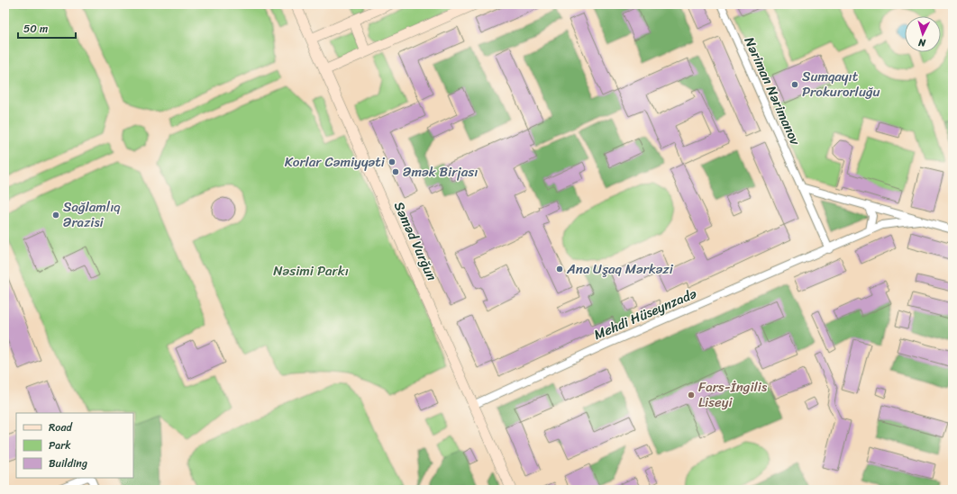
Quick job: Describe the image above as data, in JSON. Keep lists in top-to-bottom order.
{
  "streets": {
    "main road": ["Səməd Vurğun"],
    "street": ["Nəriman Nərimanov", "Mehdi Hüseynzadə"]
  },
  "crossings": [
    ["Nəriman Nərimanov", "Mehdi Hüseynzadə"],
    ["Səməd Vurğun", "Mehdi Hüseynzadə"]
  ],
  "parks": ["Nəsimi Parkı"],
  "places": [
    "Sumqayıt Prokurorluğu",
    "Korlar Cəmiyyəti",
    "Əmək Birjası",
    "Sağlamlıq Ərazisi",
    "Ana Uşaq Mərkəzi",
    "Fars-İngilis Liseyi"
  ],
  "legend": ["Road", "Park", "Building"],
  "scale_bar": "50 m",
  "north": "bottom"
}
